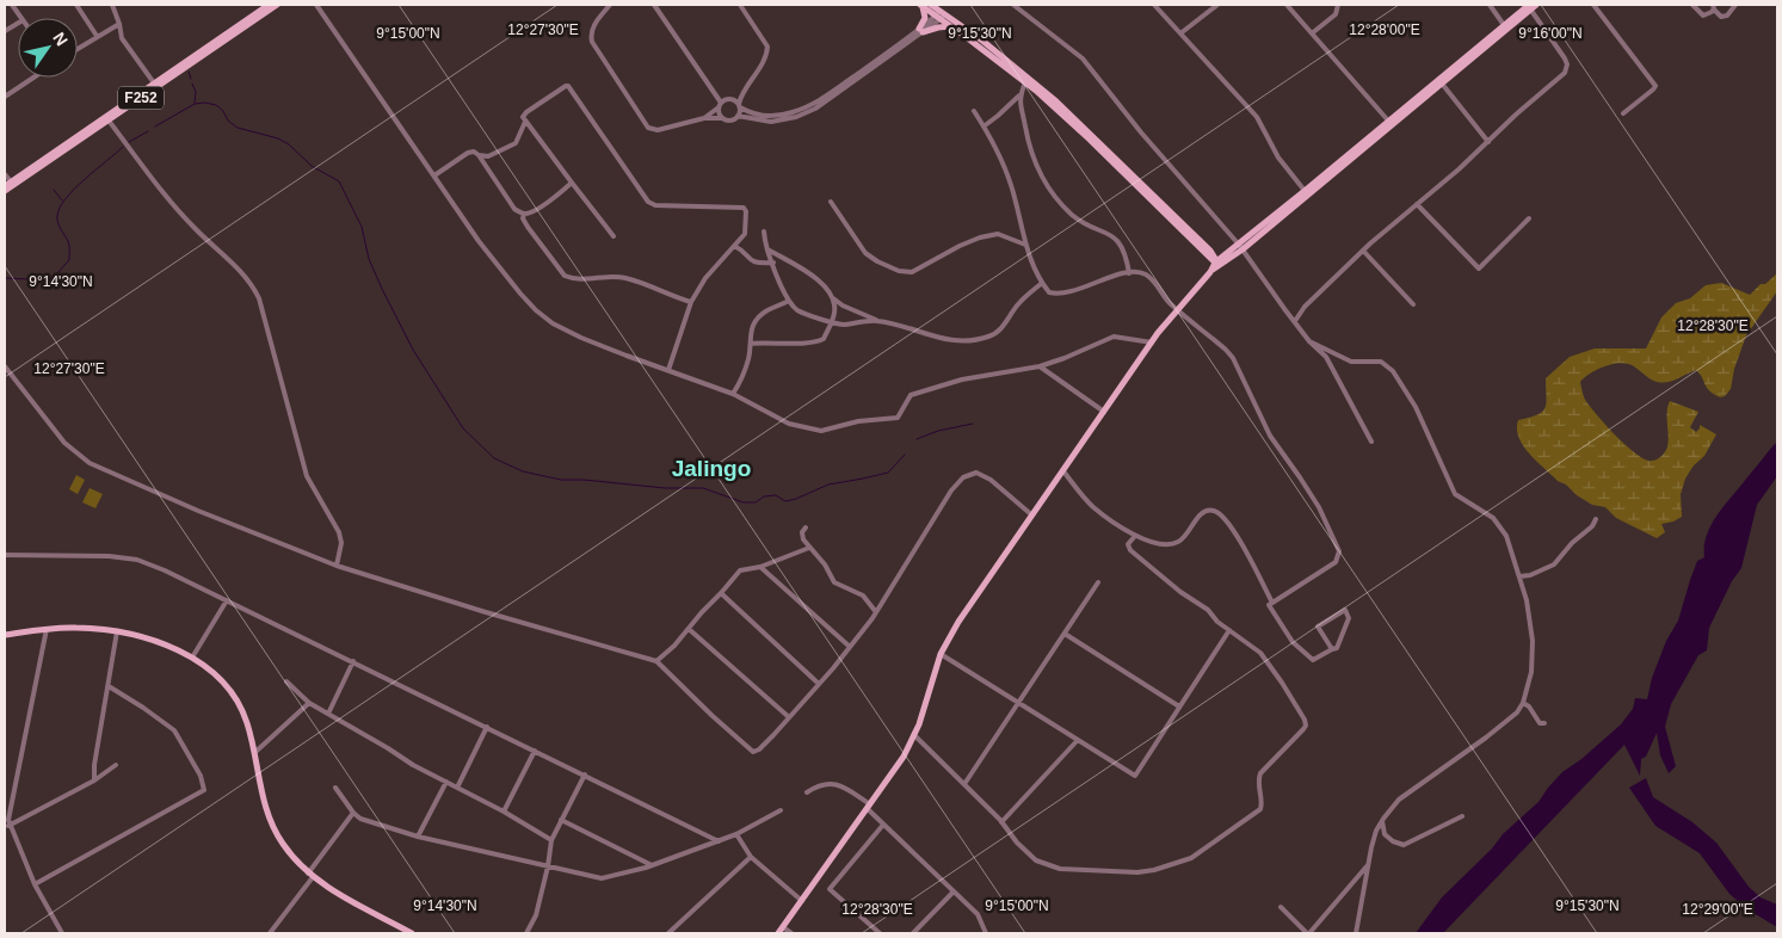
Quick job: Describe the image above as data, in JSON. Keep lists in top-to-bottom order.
{
  "streets": {
    "main road": ["F252"]
  },
  "districts": ["Jalingo"],
  "north": "top right",
  "coordinates": [
    "12°27'30\"E",
    "12°28'00\"E",
    "9°15'00\"N",
    "9°15'30\"N",
    "9°16'00\"N",
    "9°14'30\"N",
    "12°28'30\"E",
    "12°29'00\"E"
  ]
}
